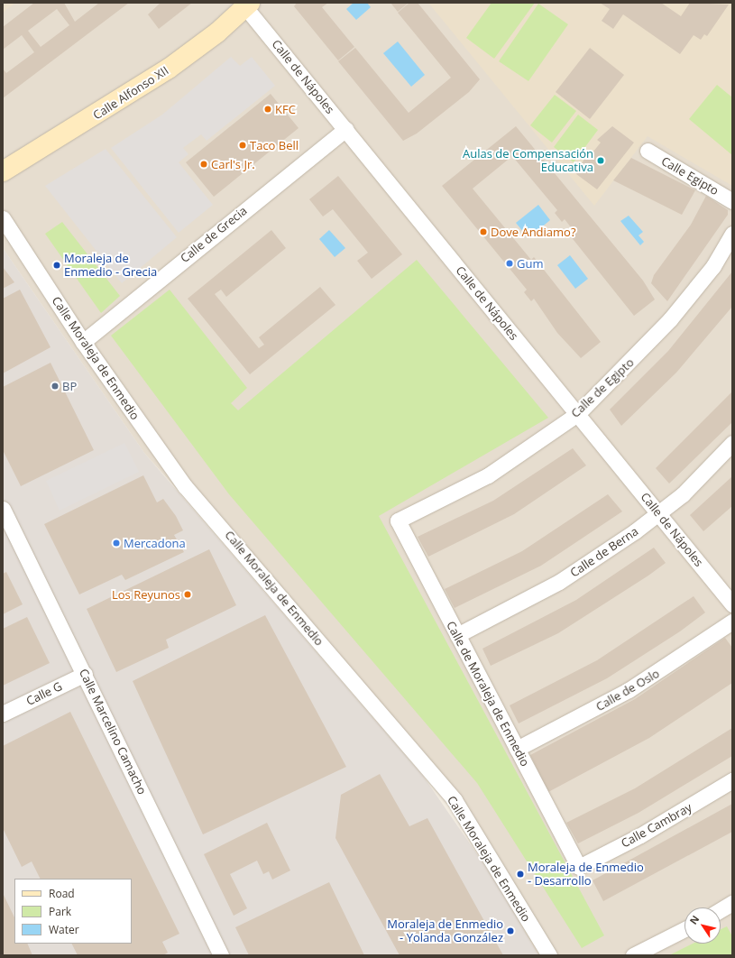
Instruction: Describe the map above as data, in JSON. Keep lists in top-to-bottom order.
{
  "streets": {
    "street": [
      "Calle de Nápoles",
      "Calle Alfonso XII",
      "Calle Egipto",
      "Calle de Grecia",
      "Calle Moraleja de Enmedio",
      "Calle de Egipto",
      "Calle de Berna",
      "Calle de Oslo",
      "Calle G",
      "Calle de Moraleja de Enmedio",
      "Calle Marcelino Camacho",
      "Calle Cambray"
    ]
  },
  "crossings": [
    ["Calle de Nápoles", "Calle Alfonso XII"],
    ["Calle de Nápoles", "Calle de Grecia"],
    ["Calle de Nápoles", "Calle de Egipto"],
    ["Calle de Nápoles", "Calle de Berna"],
    ["Calle de Grecia", "Calle Moraleja de Enmedio"],
    ["Calle de Egipto", "Calle de Moraleja de Enmedio"],
    ["Calle de Berna", "Calle de Moraleja de Enmedio"],
    ["Calle de Oslo", "Calle de Moraleja de Enmedio"],
    ["Calle G", "Calle Marcelino Camacho"],
    ["Calle de Moraleja de Enmedio", "Calle Cambray"]
  ],
  "places": [
    "KFC",
    "Taco Bell",
    "Aulas de Compensación Educativa",
    "Carl's Jr.",
    "Dove Andiamo?",
    "Gum",
    "Moraleja de Enmedio - Grecia",
    "BP",
    "Mercadona",
    "Los Reyunos",
    "Moraleja de Enmedio - Desarrollo",
    "Moraleja de Enmedio - Yolanda González"
  ],
  "legend": ["Road", "Park", "Water"],
  "north": "top left"
}
